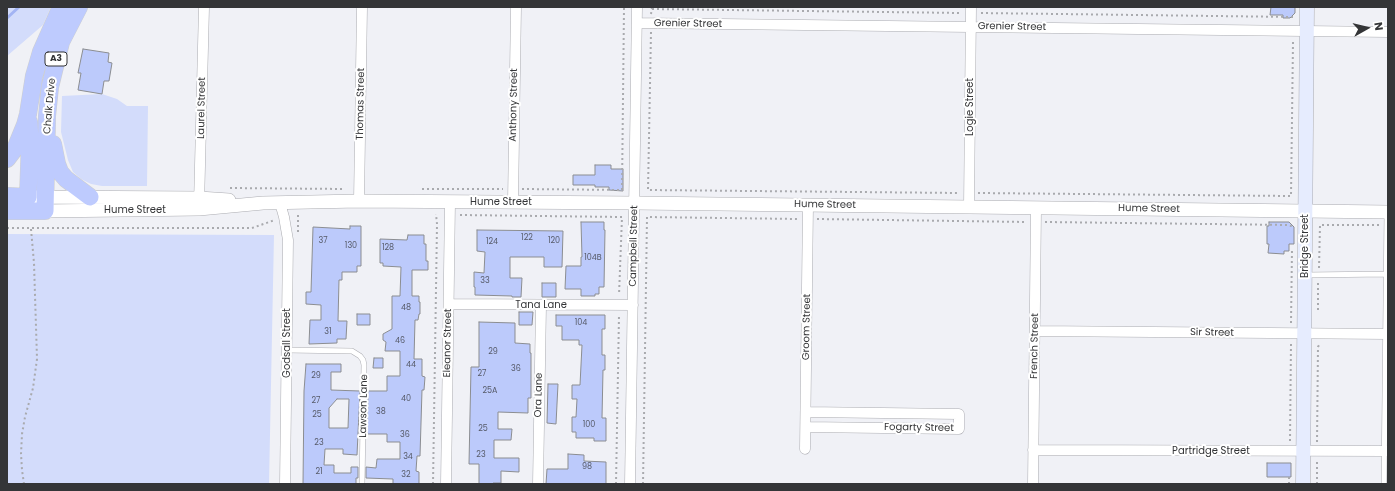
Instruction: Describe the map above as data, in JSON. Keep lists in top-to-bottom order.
{
  "streets": {
    "highway": ["A3", "Chalk Drive", "Hume Street"],
    "main road": ["Bridge Street"],
    "street": [
      "Grenier Street",
      "Thomas Street",
      "Anthony Street",
      "Logie Street",
      "Laurel Street",
      "Campbell Street",
      "Tana Lane",
      "Groom Street",
      "Sir Street",
      "Godsall Street",
      "Eleanor Street",
      "French Street",
      "Ora Lane",
      "Fogarty Street",
      "Partridge Street"
    ],
    "lane": ["Lawson Lane"]
  },
  "crossings": [
    ["Grenier Street", "Logie Street"],
    ["Grenier Street", "Campbell Street"],
    ["Grenier Street", "Bridge Street"],
    ["Thomas Street", "Hume Street"],
    ["Anthony Street", "Hume Street"],
    ["Chalk Drive", "Hume Street"],
    ["Logie Street", "Hume Street"],
    ["Laurel Street", "Hume Street"],
    ["Hume Street", "Campbell Street"],
    ["Hume Street", "Bridge Street"],
    ["Hume Street", "Groom Street"],
    ["Hume Street", "Godsall Street"],
    ["Hume Street", "Eleanor Street"],
    ["Hume Street", "French Street"],
    ["Campbell Street", "Tana Lane"],
    ["Bridge Street", "Sir Street"],
    ["Bridge Street", "Partridge Street"],
    ["Tana Lane", "Eleanor Street"],
    ["Tana Lane", "Ora Lane"],
    ["Groom Street", "Fogarty Street"],
    ["Sir Street", "French Street"],
    ["Godsall Street", "Lawson Lane"],
    ["French Street", "Partridge Street"]
  ],
  "house_numbers": [
    "122",
    "37",
    "120",
    "124",
    "130",
    "128",
    "104B",
    "33",
    "48",
    "104",
    "31",
    "46",
    "29",
    "44",
    "36",
    "27",
    "29",
    "25A",
    "40",
    "27",
    "38",
    "25",
    "100",
    "25",
    "36",
    "23",
    "23",
    "34",
    "98",
    "21",
    "32"
  ],
  "north": "right"
}
